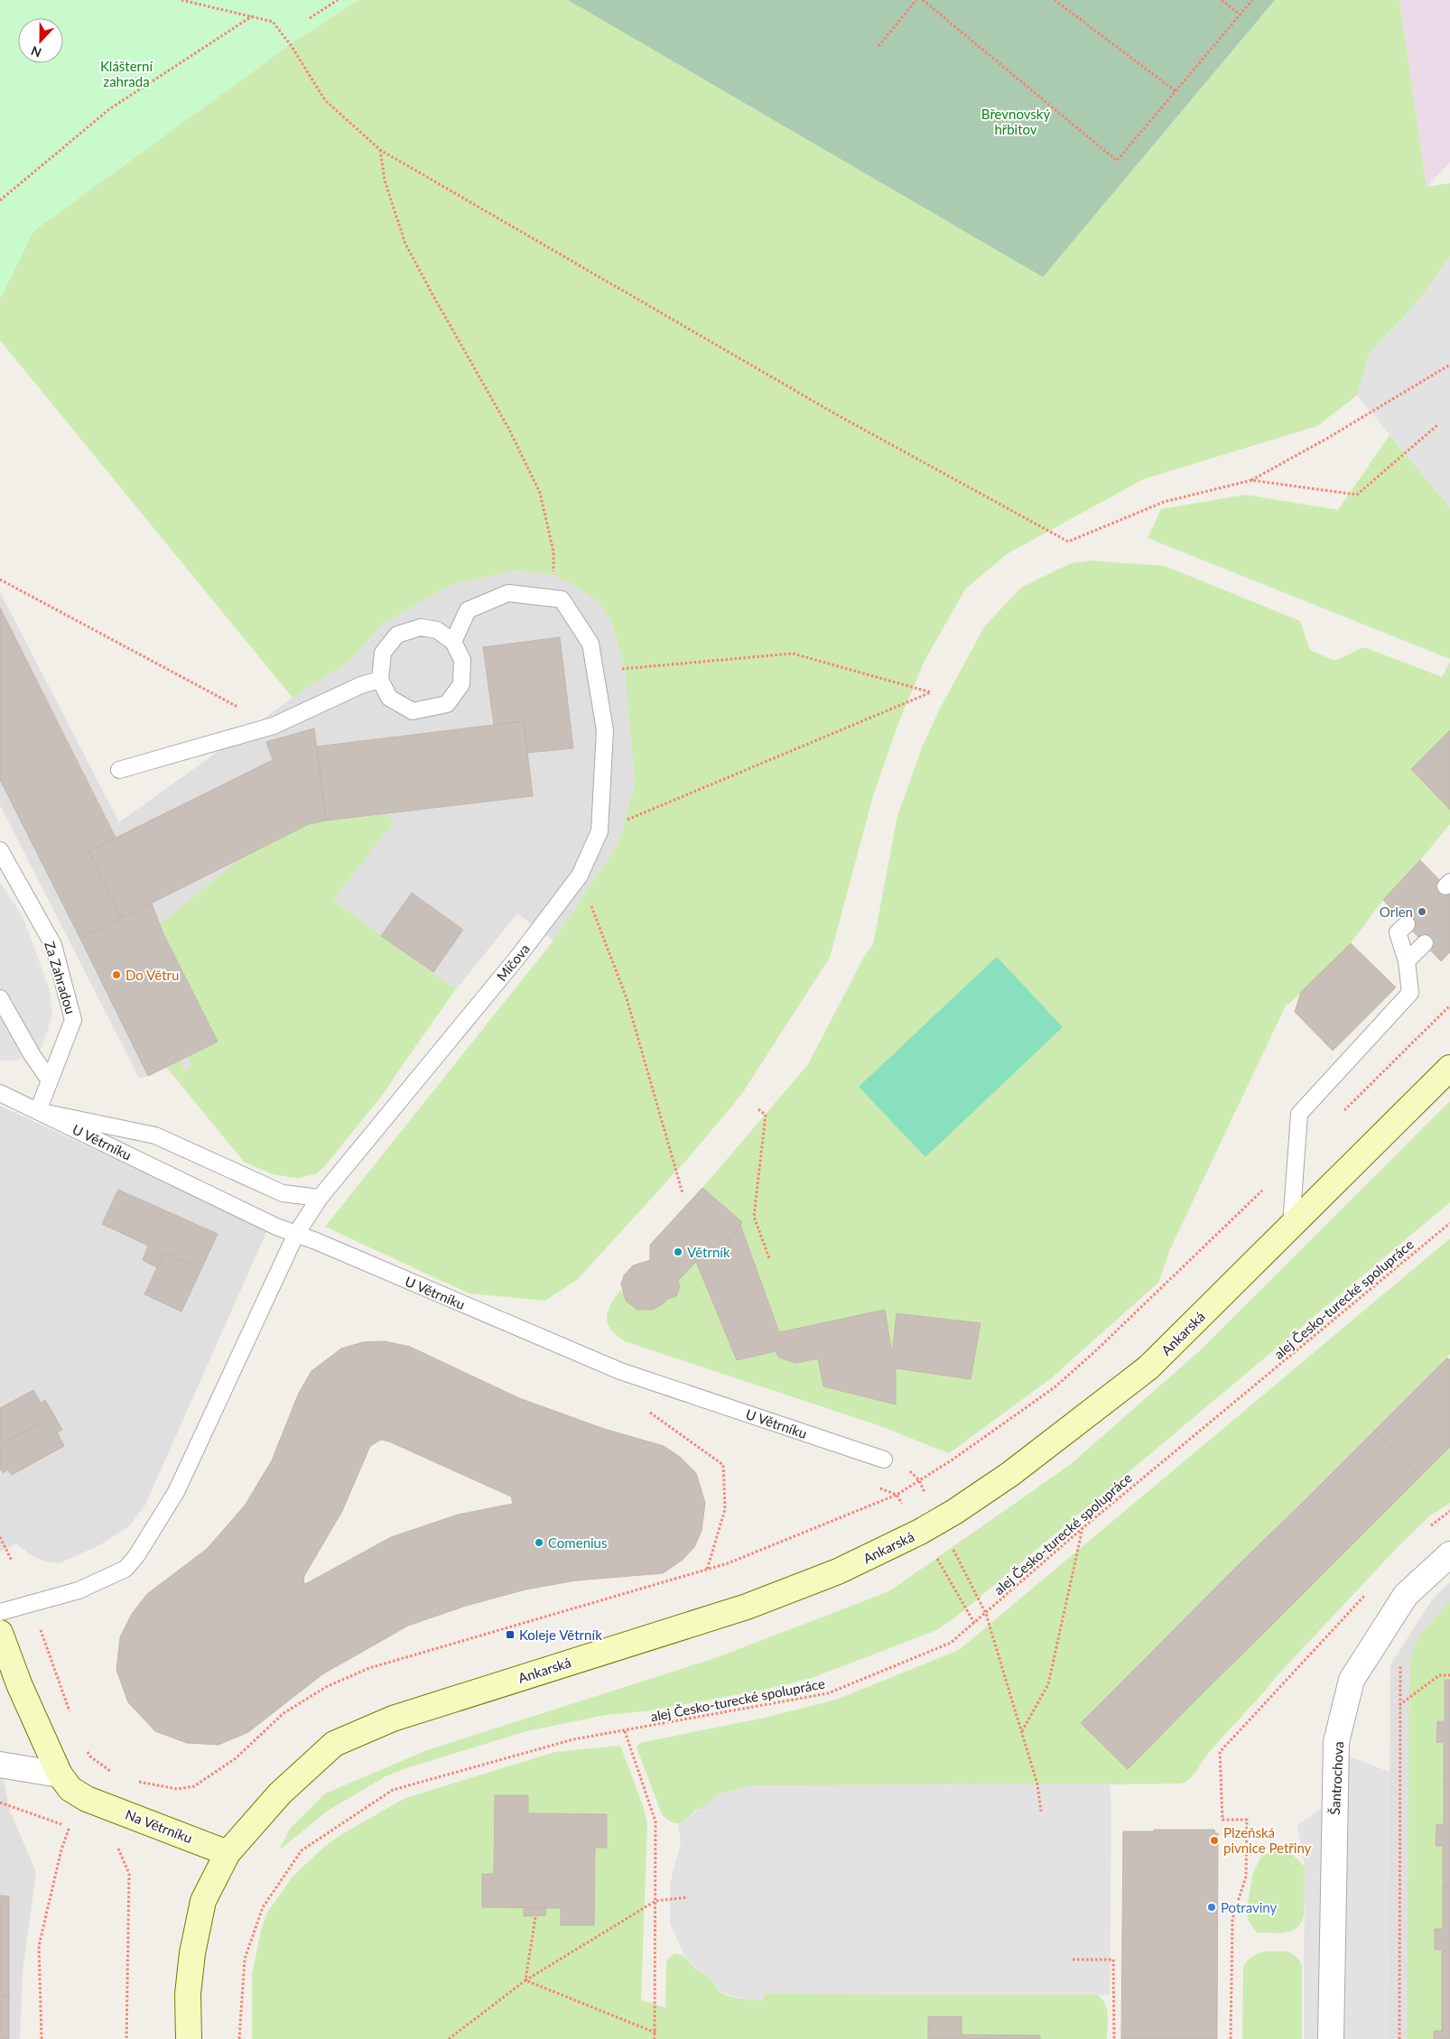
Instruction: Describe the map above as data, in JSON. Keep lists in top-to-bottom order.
{
  "streets": {
    "street": ["Ankarská", "Šantrochova", "Na Větrníku"],
    "lane": ["Míčova", "Za Zahradou", "U Větrníku"],
    "path": ["alej Česko-turecké spolupráce"]
  },
  "crossings": [
    ["Míčova", "U Větrníku"],
    ["Za Zahradou", "U Větrníku"],
    ["Ankarská", "Na Větrníku"]
  ],
  "parks": ["Klášterní zahrada", "Břevnovský hřbitov"],
  "places": {
    "other": [
      "Orlen",
      "Do Větru",
      "Větrník",
      "Comenius",
      "Plzeňská pivnice Petřiny",
      "Potraviny"
    ],
    "transit": ["Koleje Větrník"]
  },
  "north": "bottom"
}
